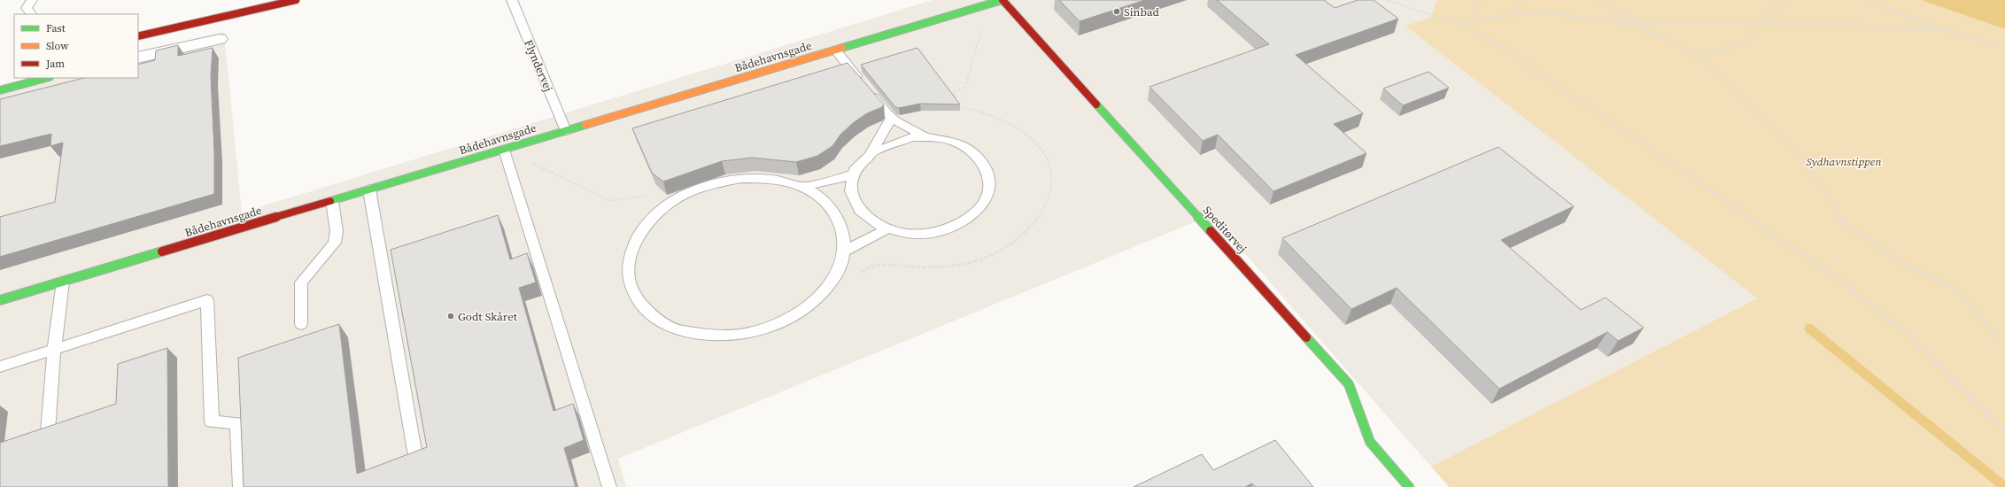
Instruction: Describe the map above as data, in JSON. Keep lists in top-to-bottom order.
{
  "streets": {
    "street": ["Bådehavnsgade", "Speditørvej"],
    "lane": ["Flyndervej"]
  },
  "crossings": [
    ["Bådehavnsgade", "Flyndervej"],
    ["Bådehavnsgade", "Speditørvej"]
  ],
  "parks": ["Sydhavnstippen"],
  "places": ["Sinbad", "Godt Skåret"],
  "legend": ["Fast", "Slow", "Jam"]
}
